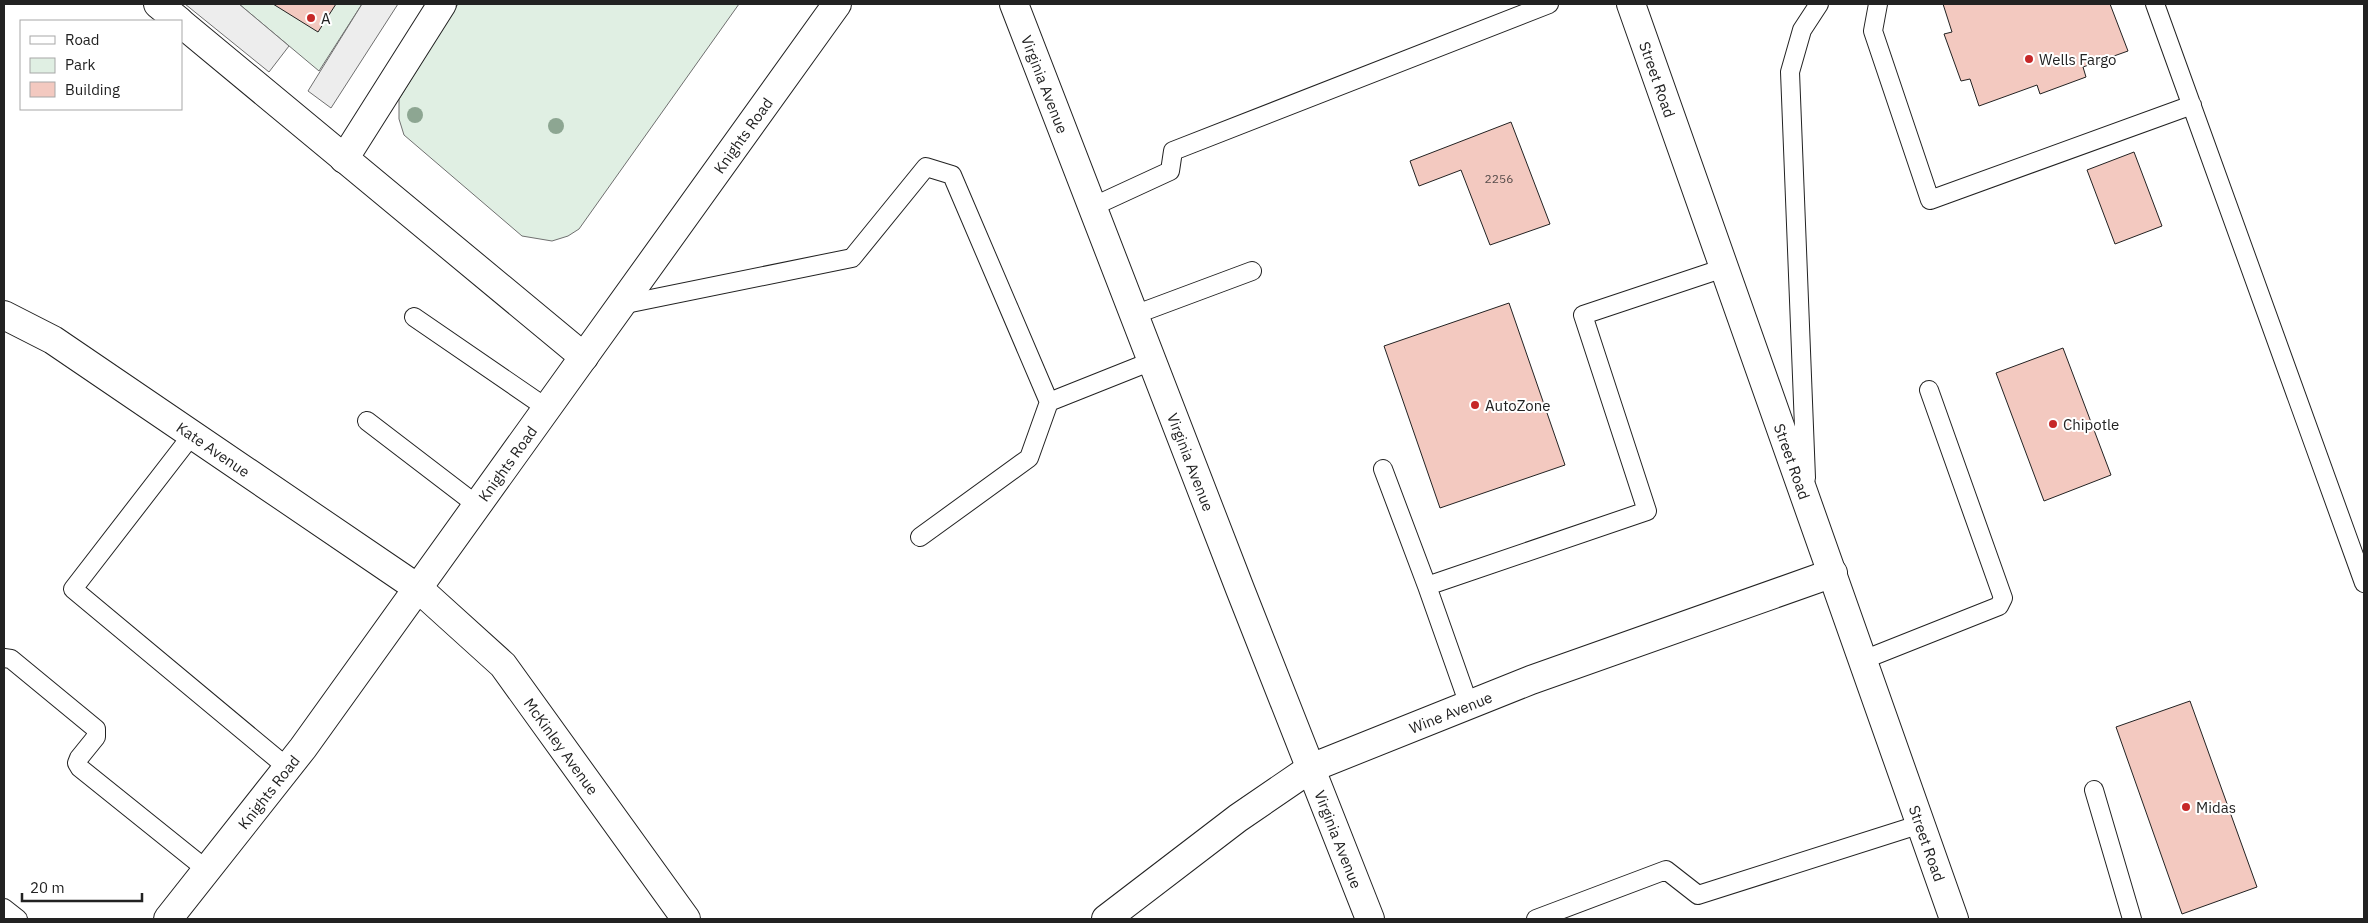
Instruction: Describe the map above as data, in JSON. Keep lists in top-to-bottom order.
{
  "streets": {
    "street": [
      "Street Road",
      "Virginia Avenue",
      "Knights Road",
      "Kate Avenue",
      "Wine Avenue",
      "McKinley Avenue"
    ]
  },
  "crossings": [
    ["Street Road", "Wine Avenue"],
    ["Virginia Avenue", "Wine Avenue"],
    ["Knights Road", "Kate Avenue"],
    ["Knights Road", "McKinley Avenue"],
    ["Kate Avenue", "McKinley Avenue"]
  ],
  "places": [
    "A",
    "Wells Fargo",
    "AutoZone",
    "Chipotle",
    "Midas"
  ],
  "house_numbers": ["2256"],
  "legend": ["Road", "Park", "Building"],
  "scale_bar": "20 m"
}
